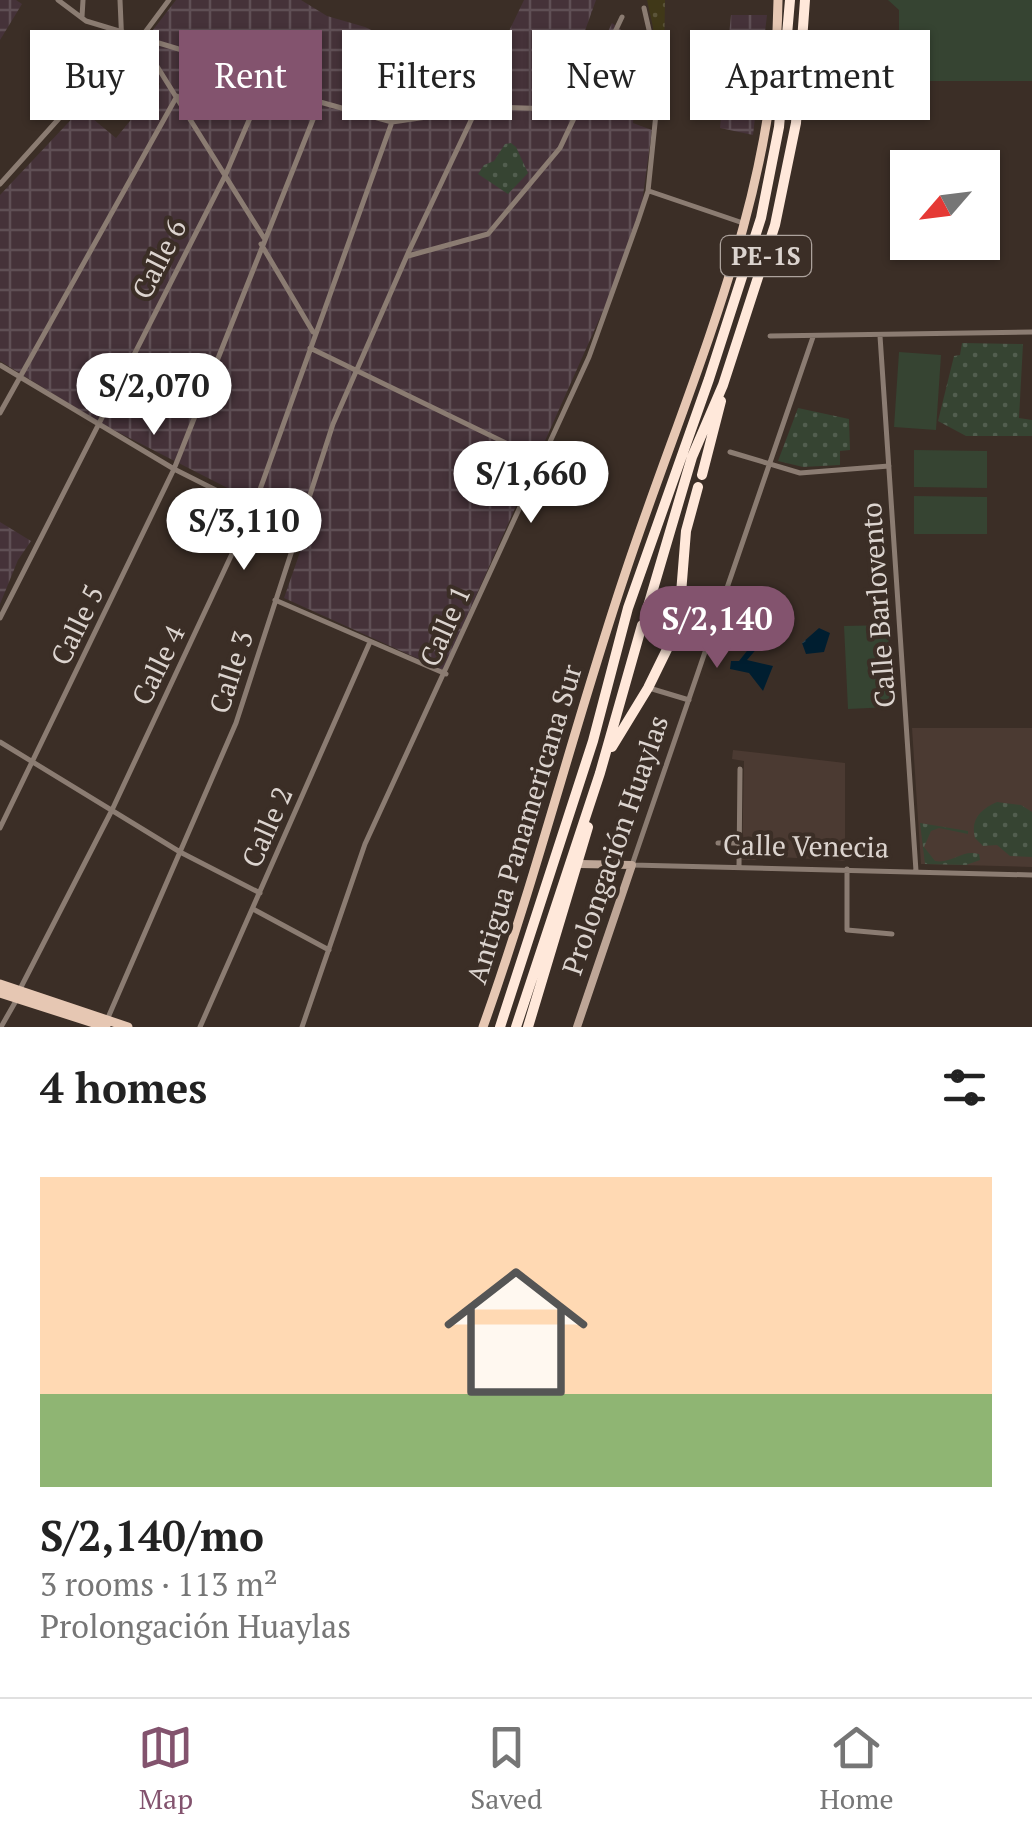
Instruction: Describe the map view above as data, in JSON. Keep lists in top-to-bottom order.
{
  "streets": {
    "highway": ["PE-1S"],
    "main road": ["Antigua Panamericana Sur"],
    "street": [
      "Calle 6",
      "Calle Barlovento",
      "Calle 5",
      "Calle 1",
      "Calle 4",
      "Calle 3",
      "Calle 2",
      "Prolongación Huaylas",
      "Calle Venecia"
    ]
  },
  "crossings": [
    ["Calle Barlovento", "Calle Venecia"],
    ["Prolongación Huaylas", "Calle Venecia"]
  ],
  "north": "bottom left",
  "page": {
    "chip": [
      "Buy",
      "Rent",
      "Filters",
      "New",
      "Apartment"
    ],
    "price": [
      "S/2,070",
      "S/1,660",
      "S/3,110",
      "S/2,140"
    ],
    "heading": "4 homes",
    "list": [
      {
        "name": "S/2,140/mo",
        "note": "3 rooms · 113 m² · Prolongación Huaylas"
      }
    ],
    "tabs": ["Map", "Saved", "Home"]
  }
}
